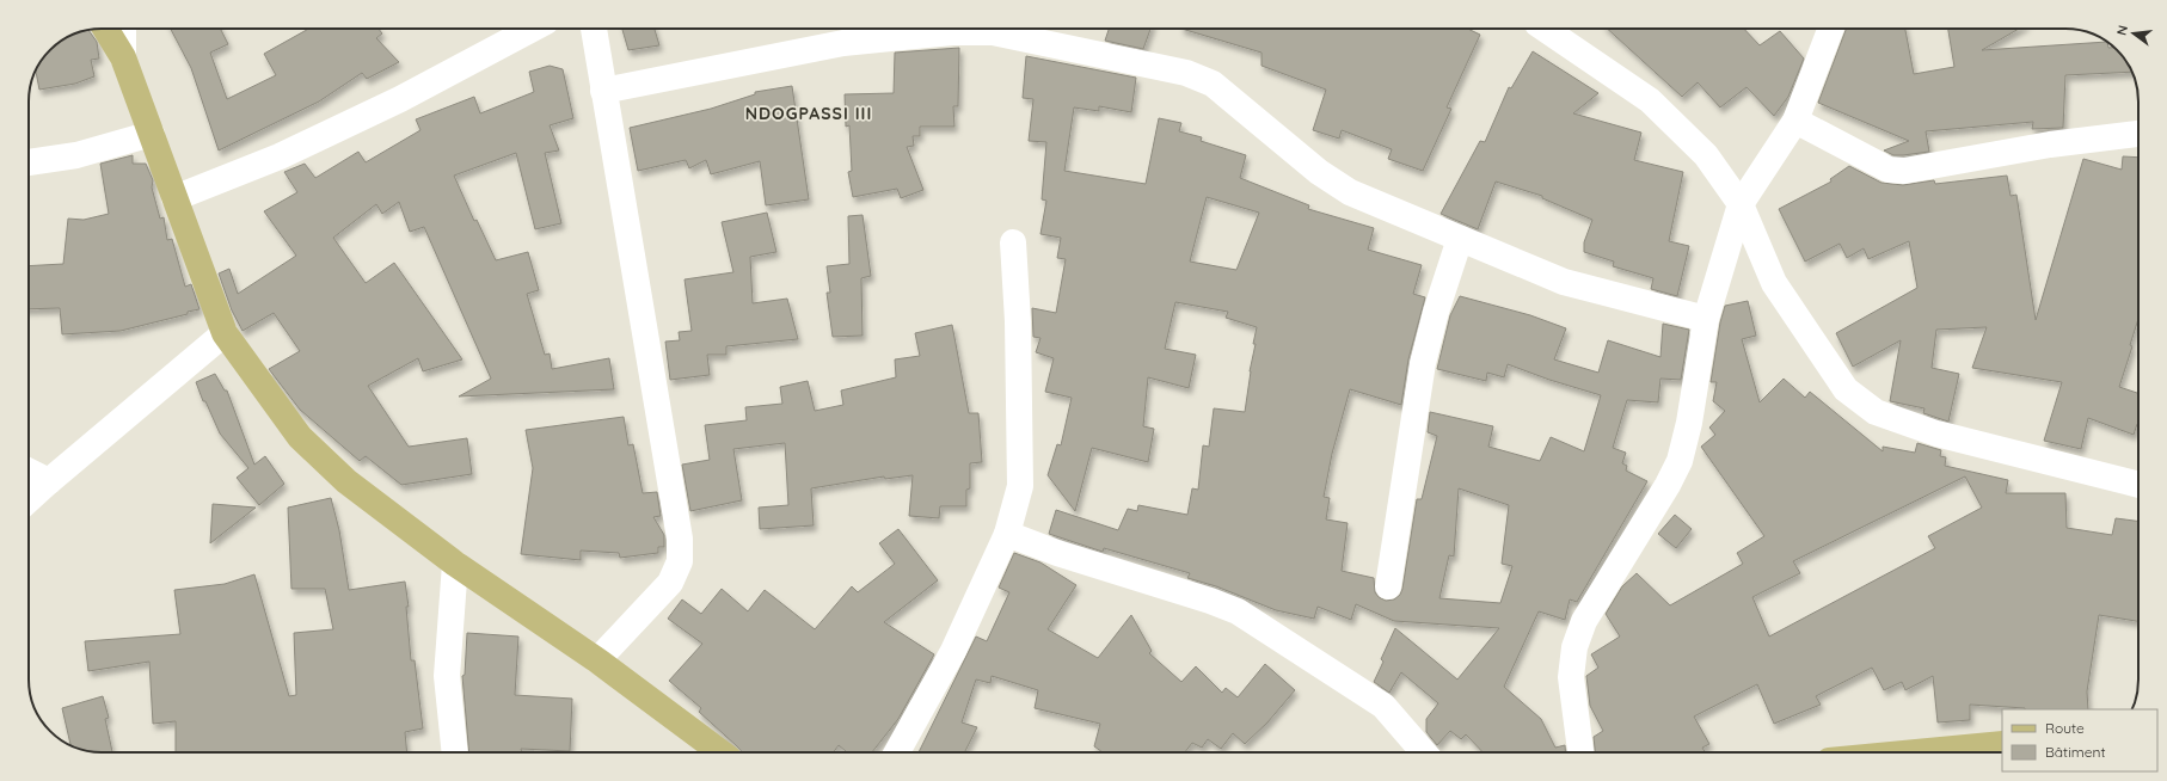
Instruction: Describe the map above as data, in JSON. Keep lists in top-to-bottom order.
{
  "districts": ["NDOGPASSI III"],
  "legend": ["Route", "Bâtiment"],
  "north": "left"
}
